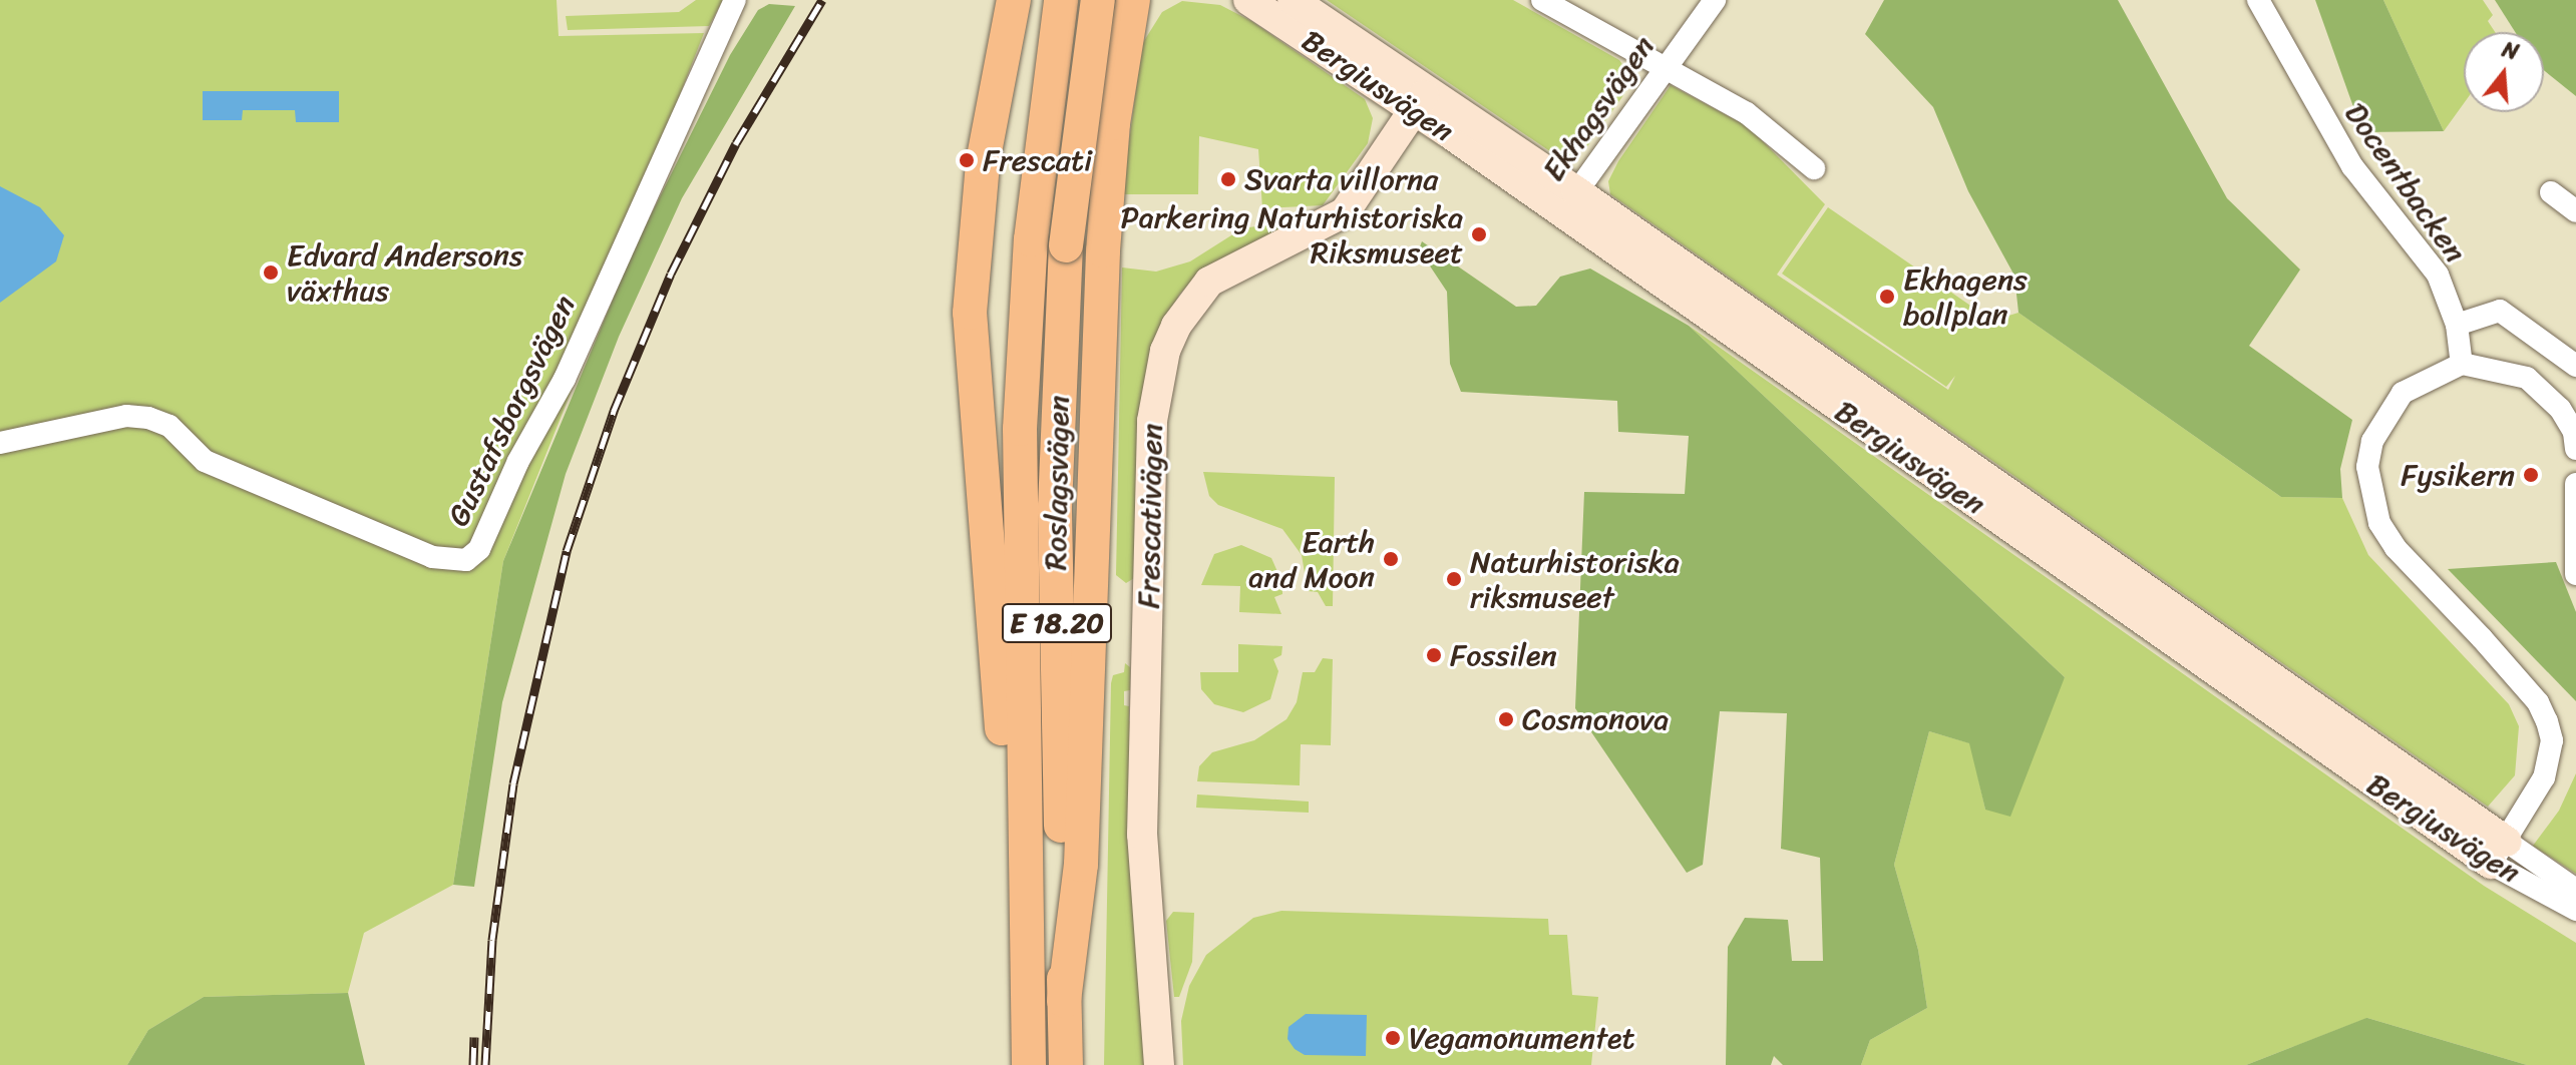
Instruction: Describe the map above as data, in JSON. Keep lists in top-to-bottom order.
{
  "streets": {
    "main road": ["Roslagsvägen", "E 18.20"],
    "street": [
      "Bergiusvägen",
      "Ekhagsvägen",
      "Docentbacken",
      "Gustafsborgsvägen",
      "Frescativägen"
    ]
  },
  "crossings": [
    ["Bergiusvägen", "Ekhagsvägen"],
    ["Bergiusvägen", "Frescativägen"]
  ],
  "places": [
    "Frescati",
    "Svarta villorna",
    "Parkering Naturhistoriska Riksmuseet",
    "Edvard Andersons växthus",
    "Ekhagens bollplan",
    "Fysikern",
    "Earth and Moon",
    "Naturhistoriska riksmuseet",
    "Fossilen",
    "Cosmonova",
    "Vegamonumentet"
  ],
  "north": "top"
}
